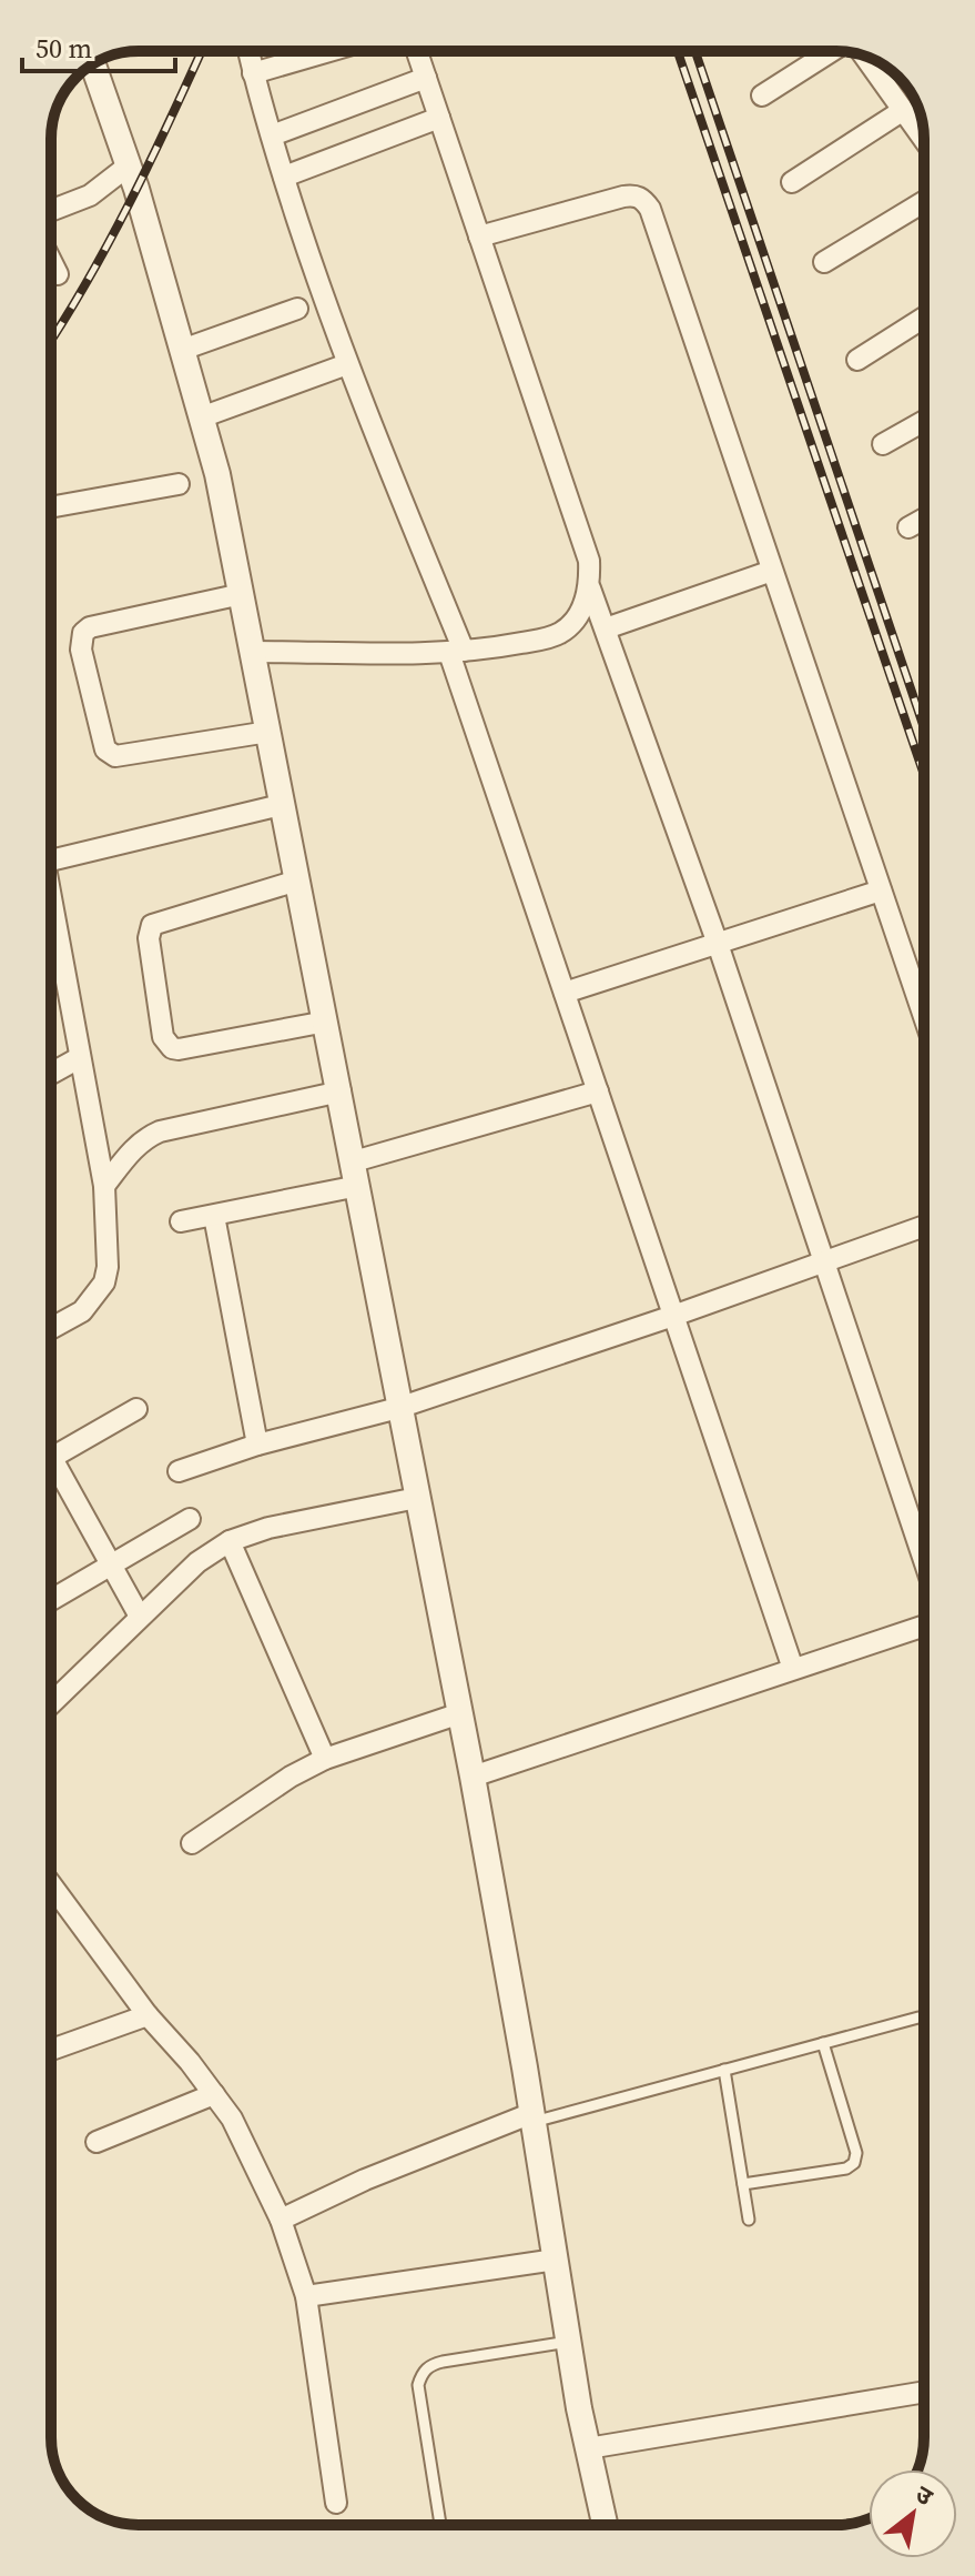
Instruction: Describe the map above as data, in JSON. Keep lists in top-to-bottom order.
{
  "scale_bar": "50 m",
  "north": "top right"
}
